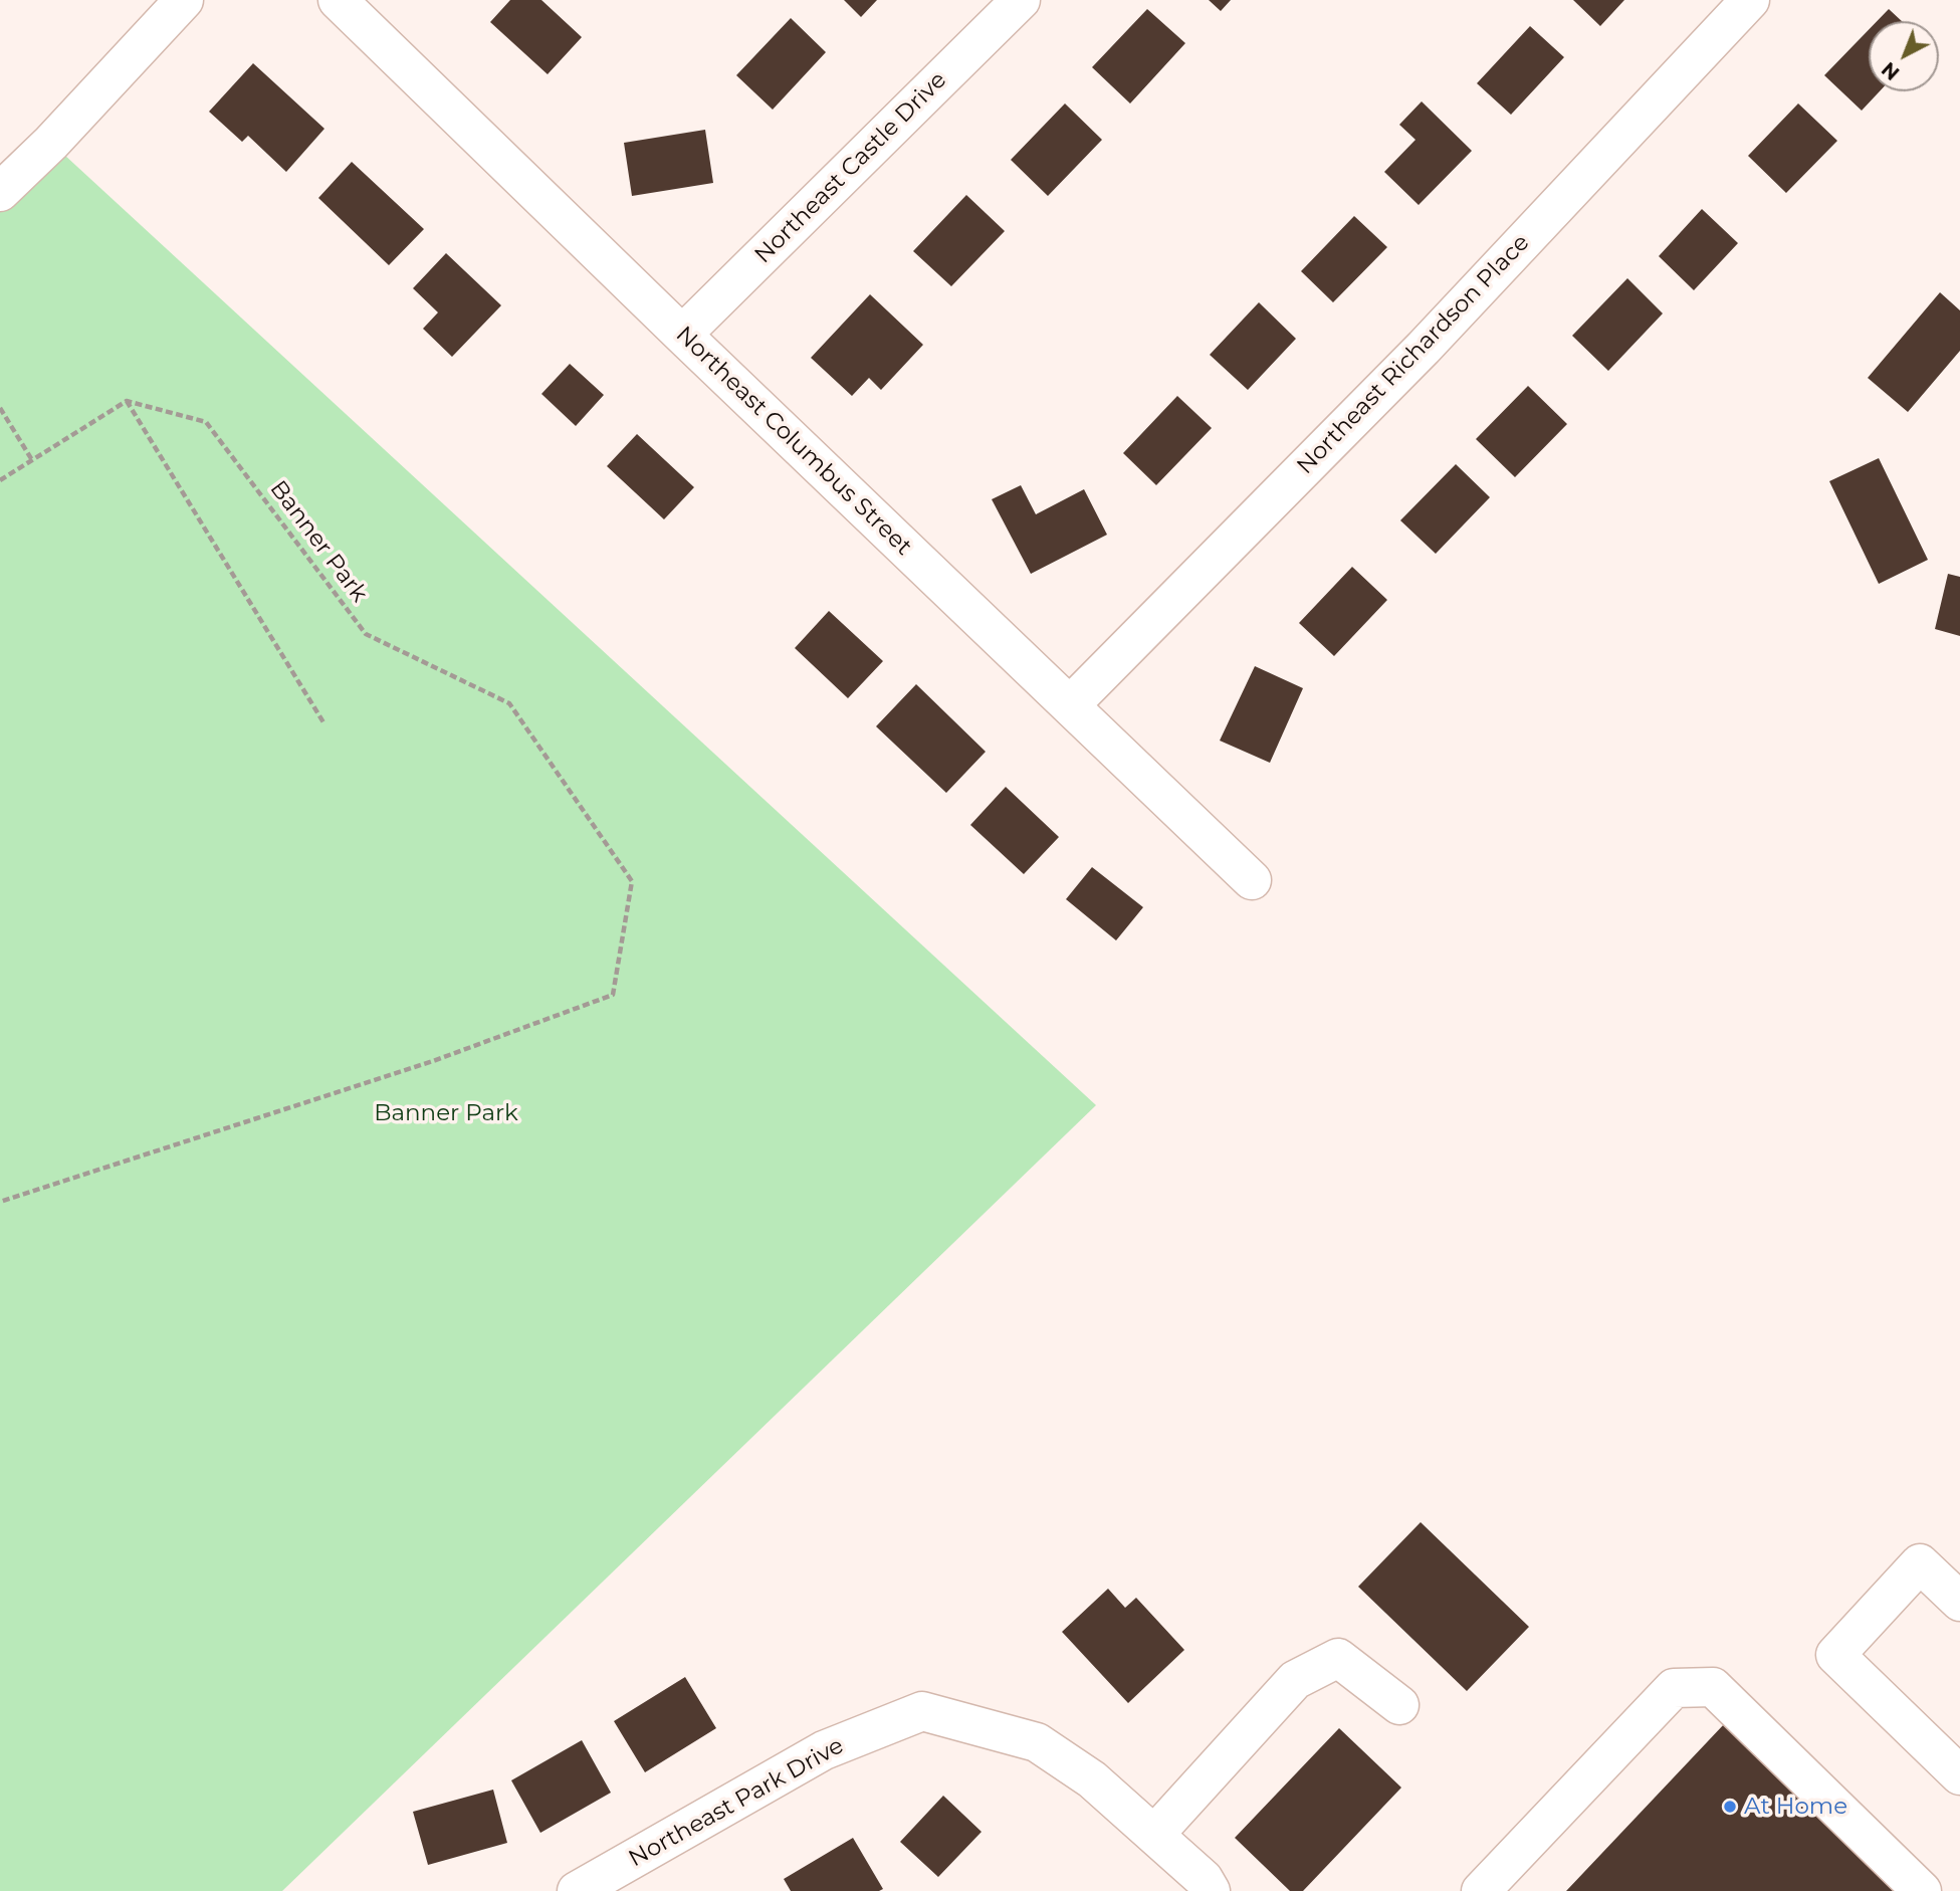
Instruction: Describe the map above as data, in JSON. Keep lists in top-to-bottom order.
{
  "streets": {
    "street": [
      "Northeast Castle Drive",
      "Northeast Richardson Place",
      "Northeast Columbus Street",
      "Northeast Park Drive"
    ],
    "path": ["Banner Park"]
  },
  "crossings": [
    ["Northeast Castle Drive", "Northeast Columbus Street"],
    ["Northeast Richardson Place", "Northeast Columbus Street"]
  ],
  "parks": ["Banner Park"],
  "places": ["At Home"],
  "north": "bottom left"
}
